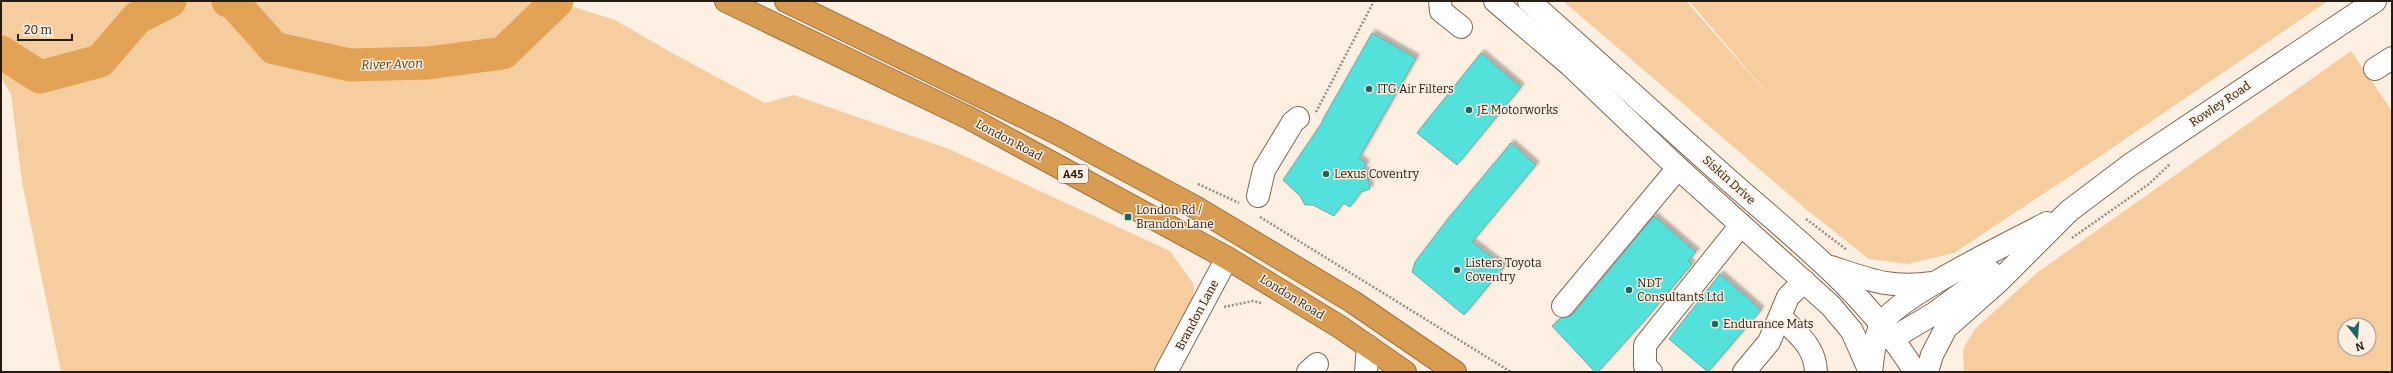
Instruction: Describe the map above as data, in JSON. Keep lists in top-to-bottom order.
{
  "streets": {
    "highway": ["London Road", "A45"],
    "street": ["Rowley Road", "Siskin Drive", "Brandon Lane"]
  },
  "crossings": [
    ["London Road", "Brandon Lane"]
  ],
  "water": ["River Avon"],
  "places": {
    "other": [
      "ITG Air Filters",
      "JE Motorworks",
      "Lexus Coventry",
      "Listers Toyota Coventry",
      "NDT Consultants Ltd",
      "Endurance Mats"
    ],
    "transit": ["London Rd / Brandon Lane"]
  },
  "scale_bar": "20 m",
  "north": "bottom"
}
